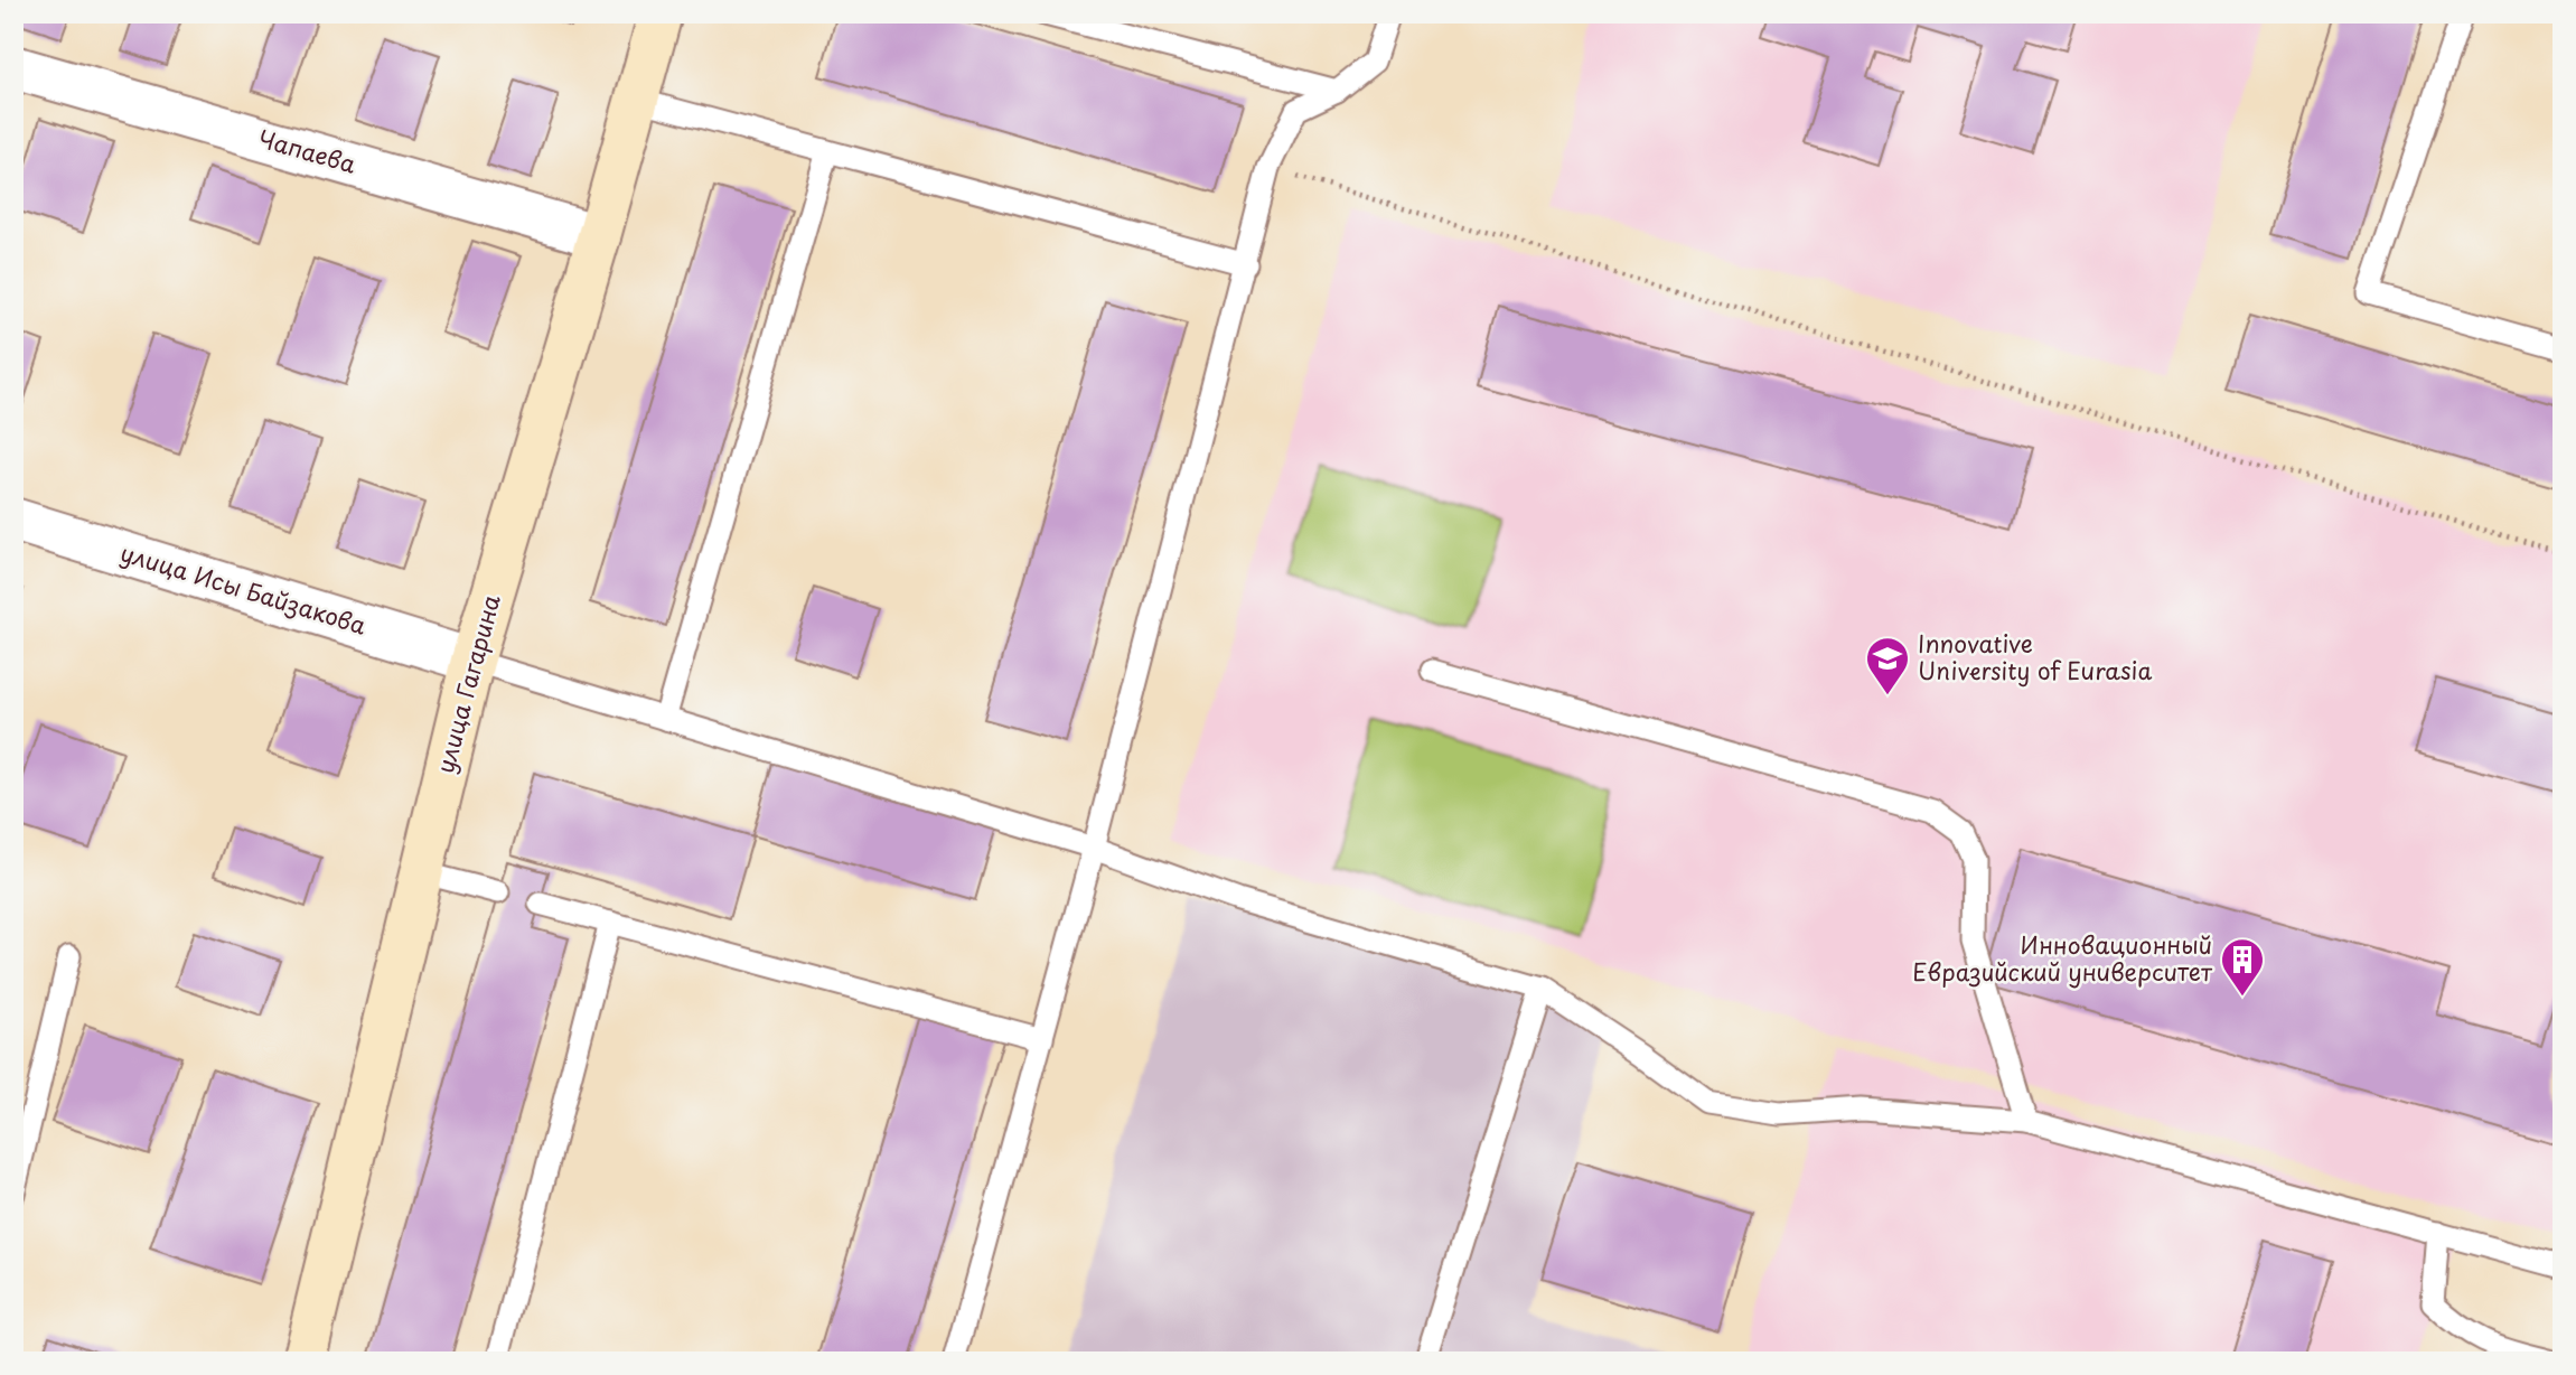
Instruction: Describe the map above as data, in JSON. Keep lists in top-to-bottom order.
{
  "streets": {
    "street": ["Чапаева", "улица Исы Байзакова", "улица Гагарина"]
  },
  "crossings": [
    ["Чапаева", "улица Гагарина"],
    ["улица Исы Байзакова", "улица Гагарина"]
  ],
  "places": {
    "school or university": ["Innovative University of Eurasia"],
    "building": ["Инновационный Евразийский университет"]
  }
}
